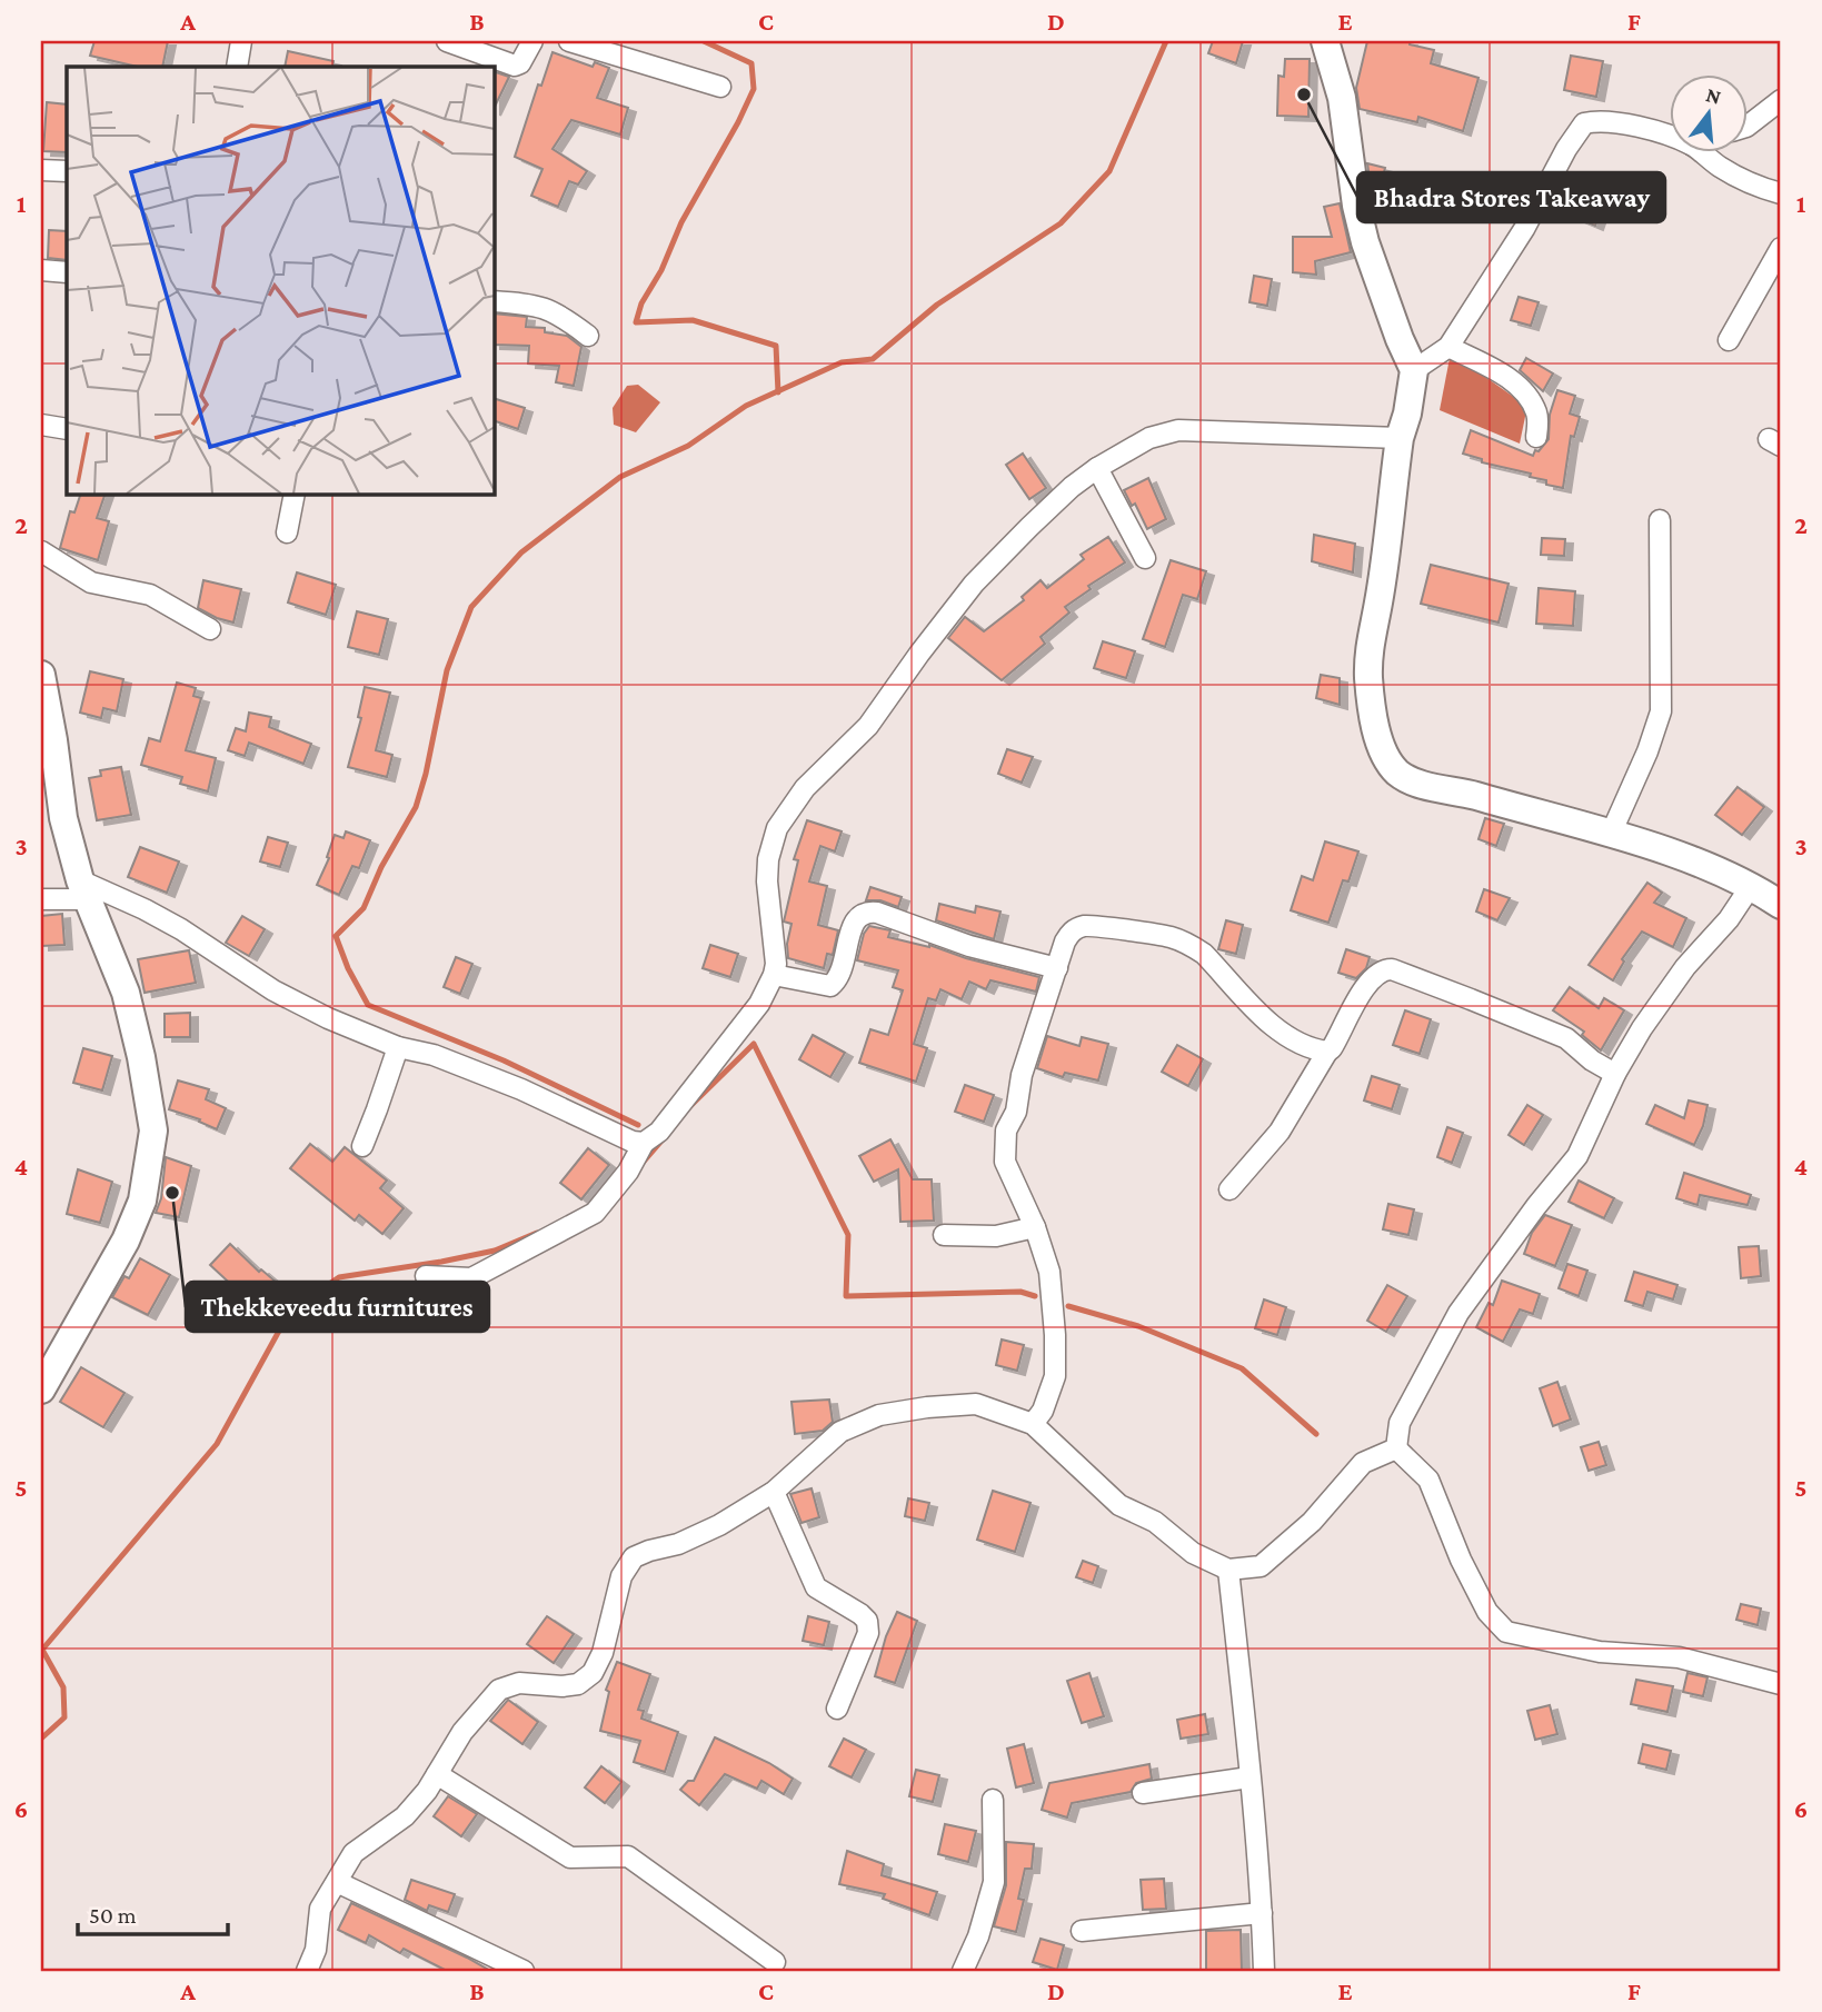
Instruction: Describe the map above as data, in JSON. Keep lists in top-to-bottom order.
{
  "places": ["Bhadra Stores Takeaway", "Thekkeveedu furnitures"],
  "scale_bar": "50 m",
  "north": "top",
  "grid": {
    "columns": [
      "A",
      "B",
      "C",
      "D",
      "E",
      "F"
    ],
    "rows": [
      "1",
      "2",
      "3",
      "4",
      "5",
      "6"
    ]
  }
}
